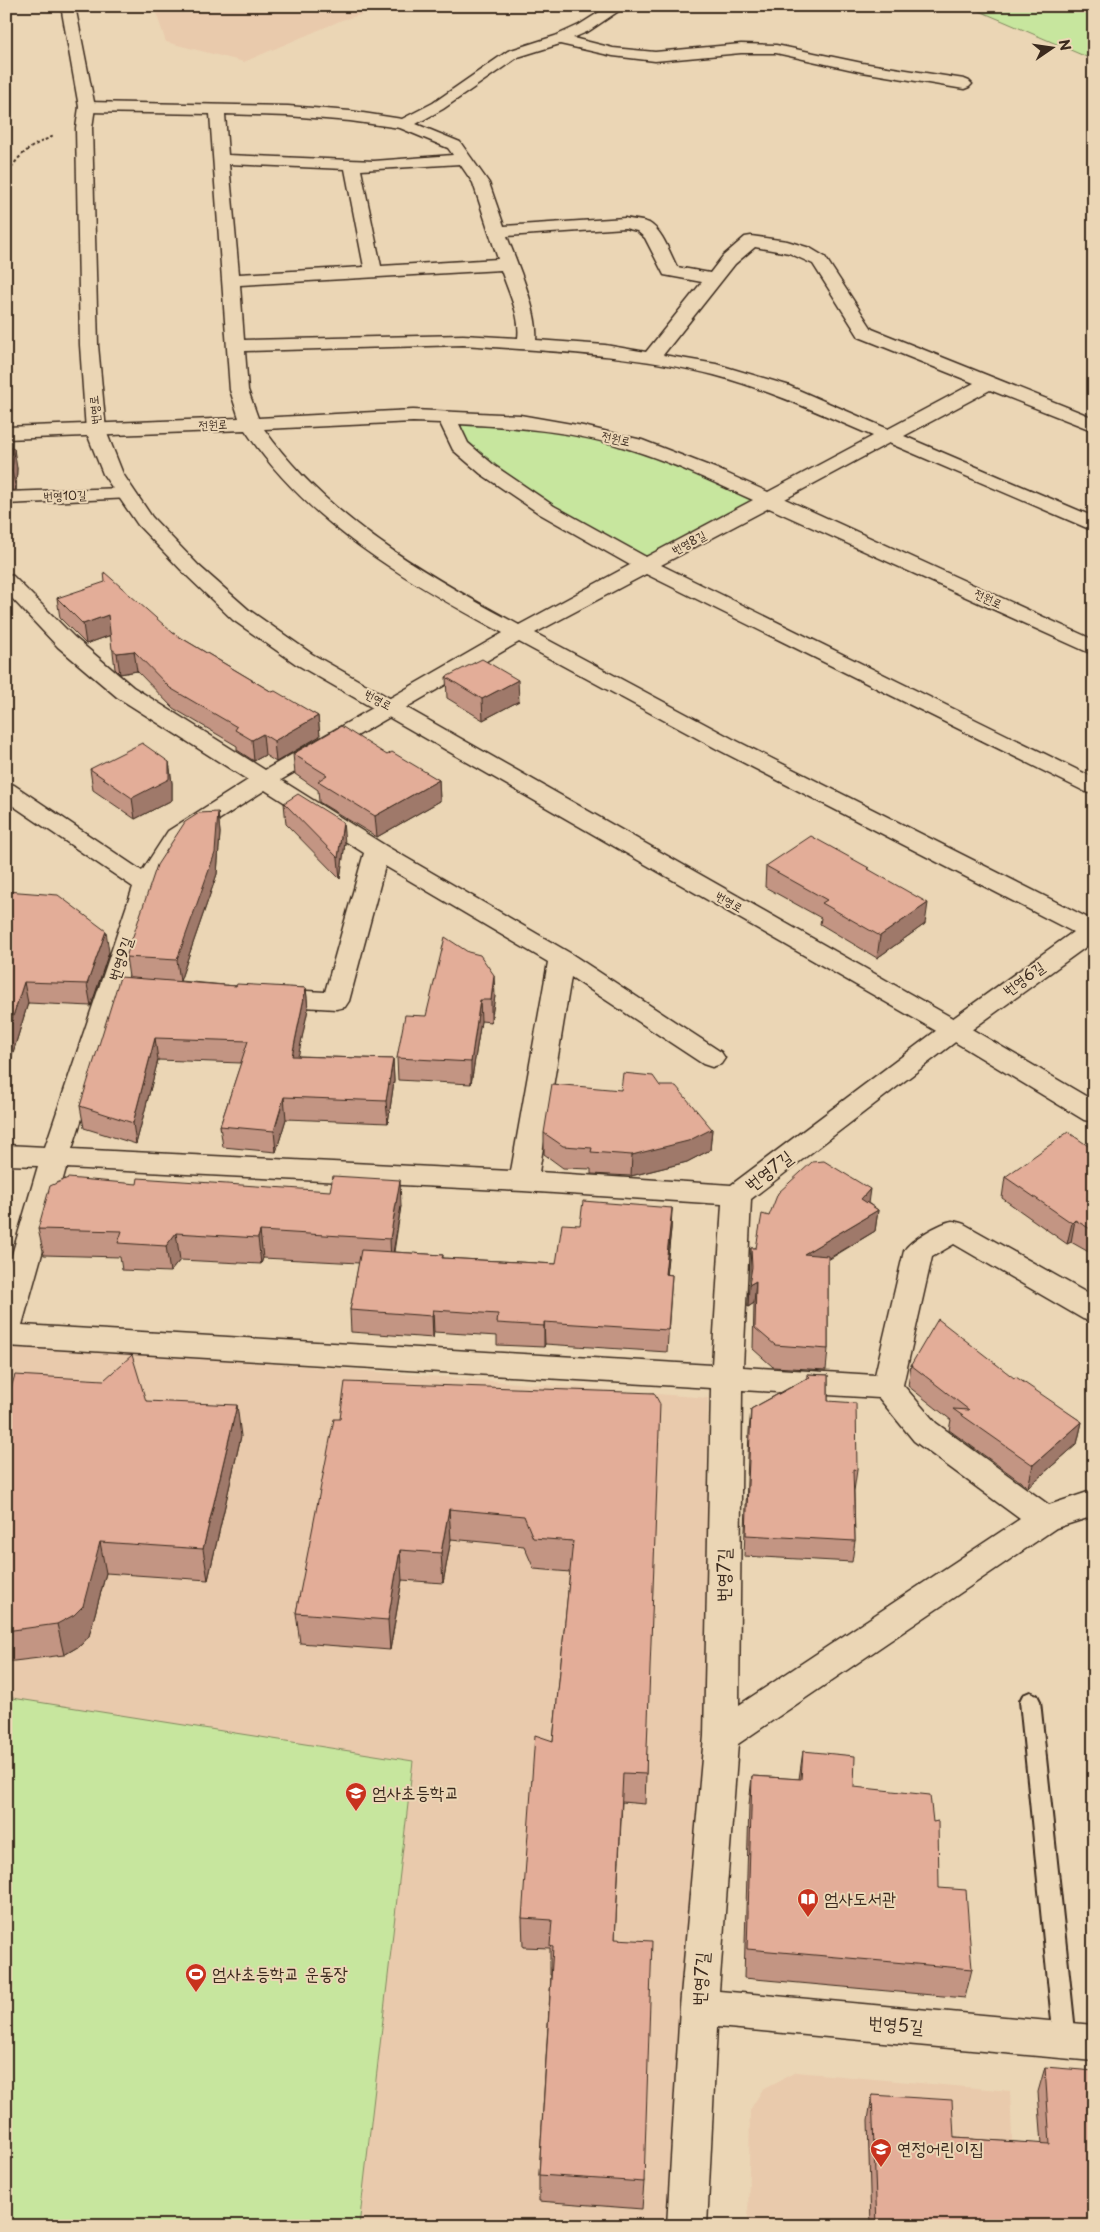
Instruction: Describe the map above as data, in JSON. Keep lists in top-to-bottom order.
{
  "streets": {
    "street": [
      "번영로",
      "전원로",
      "번영10길",
      "번영8길",
      "번영9길",
      "번영6길",
      "번영7길",
      "번영5길"
    ]
  },
  "crossings": [
    ["번영로", "전원로"],
    ["번영로", "번영10길"],
    ["번영로", "번영8길"],
    ["번영로", "번영9길"],
    ["번영로", "번영6길"],
    ["번영로", "번영7길"],
    ["전원로", "번영8길"],
    ["번영8길", "번영9길"],
    ["번영6길", "번영7길"],
    ["번영7길", "번영5길"]
  ],
  "places": {
    "school or university": ["엄사초등학교", "연정어린이집"],
    "library": ["엄사도서관"],
    "sports": ["엄사초등학교 운동장"]
  },
  "north": "right"
}
